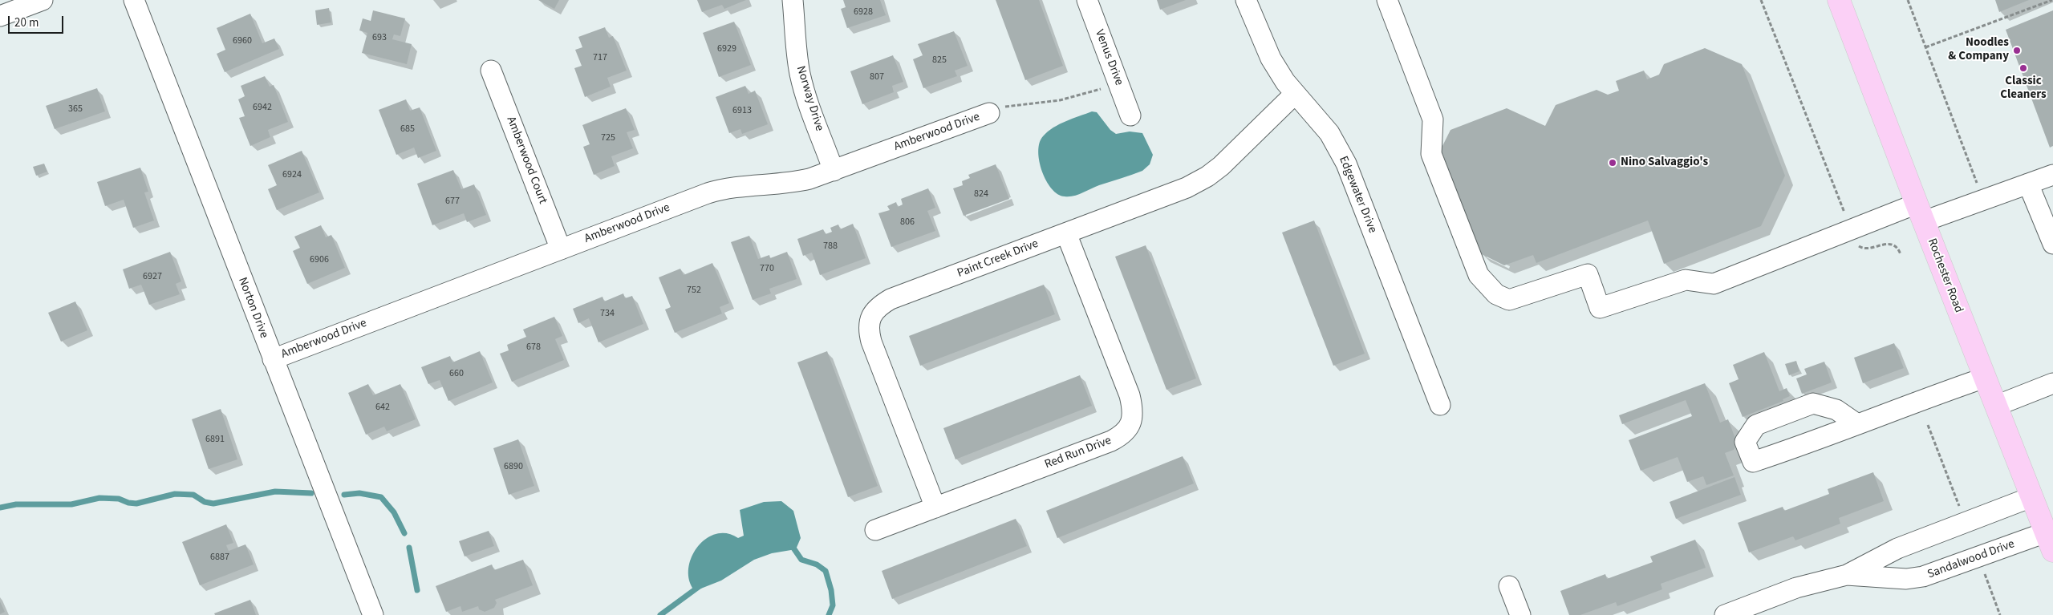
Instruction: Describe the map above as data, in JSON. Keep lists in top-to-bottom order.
{
  "streets": {
    "main road": ["Rochester Road"],
    "street": [
      "Venus Drive",
      "Norway Drive",
      "Amberwood Drive",
      "Amberwood Court",
      "Edgewater Drive",
      "Paint Creek Drive",
      "Norton Drive",
      "Red Run Drive",
      "Sandalwood Drive"
    ]
  },
  "crossings": [
    ["Norway Drive", "Amberwood Drive"],
    ["Amberwood Drive", "Amberwood Court"],
    ["Amberwood Drive", "Norton Drive"],
    ["Edgewater Drive", "Paint Creek Drive"],
    ["Paint Creek Drive", "Red Run Drive"],
    ["Rochester Road", "Sandalwood Drive"]
  ],
  "places": ["Noodles & Company", "Classic Cleaners", "Nino Salvaggio's"],
  "house_numbers": [
    "6928",
    "693",
    "6960",
    "6929",
    "717",
    "825",
    "807",
    "6942",
    "365",
    "6913",
    "685",
    "725",
    "6924",
    "824",
    "677",
    "806",
    "788",
    "6906",
    "770",
    "6927",
    "752",
    "734",
    "678",
    "660",
    "642",
    "6891",
    "6890",
    "6887"
  ],
  "scale_bar": "20 m"
}
